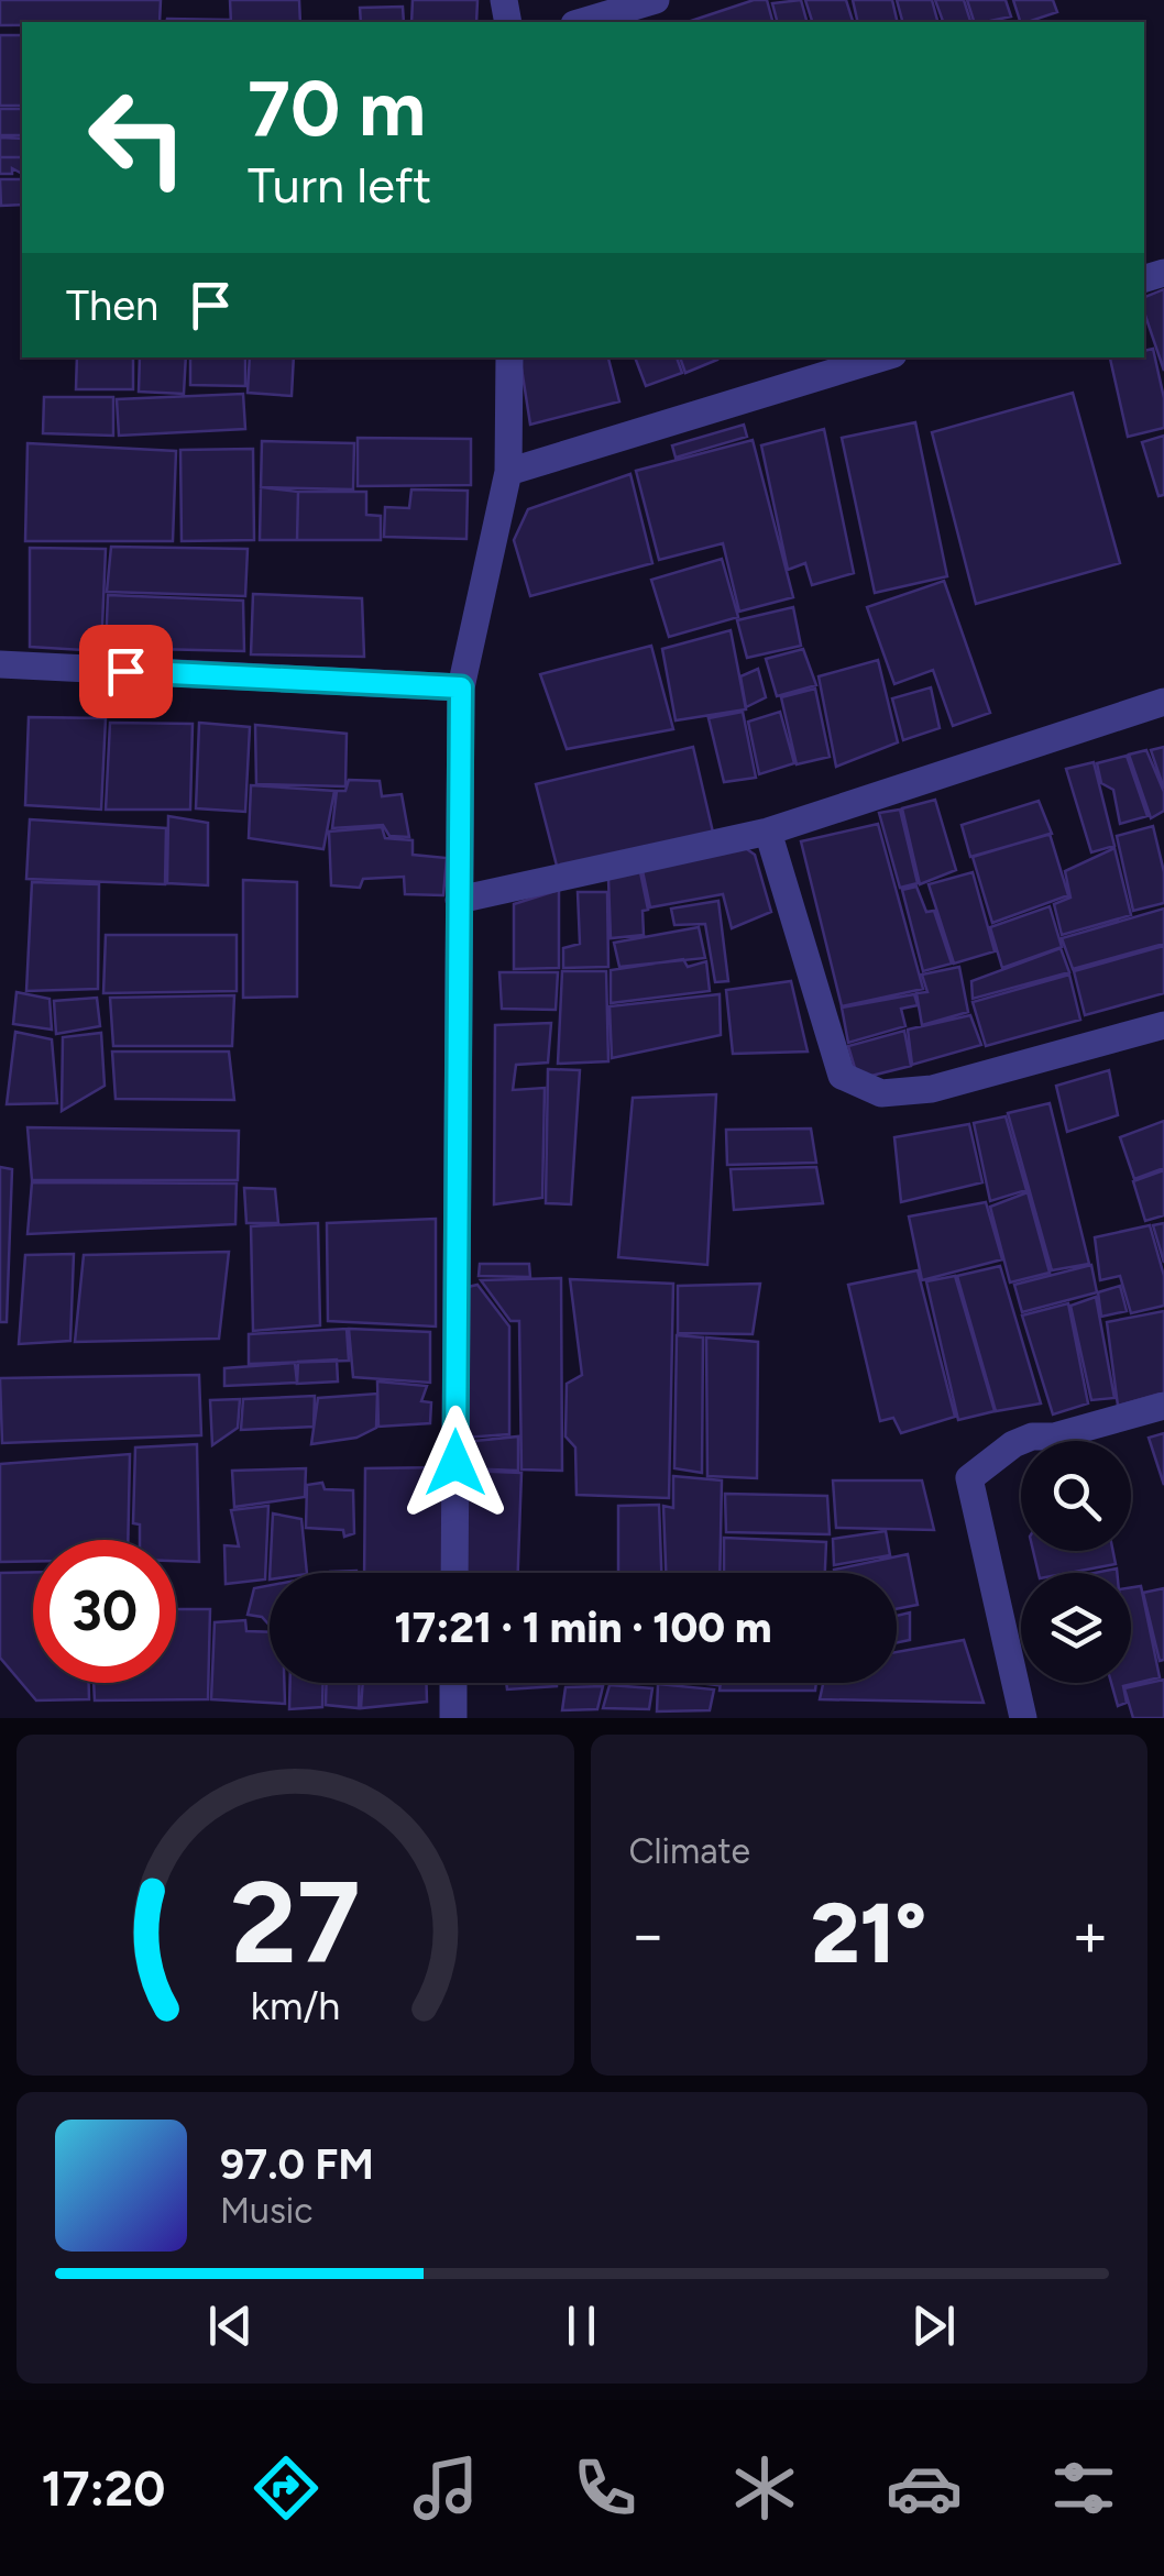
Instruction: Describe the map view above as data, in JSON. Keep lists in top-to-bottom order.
{
  "page": {
    "turn": ["70 m", "Turn left"],
    "then": "Then",
    "limit": "30",
    "trip": "17:21 · 1 min · 100 m",
    "tile": "Climate",
    "heat": ["−", "21°", "+"],
    "song": ["97.0 FM", "Music"],
    "tabs": "17:20",
    "gauge": ["27", "km/h"]
  }
}
